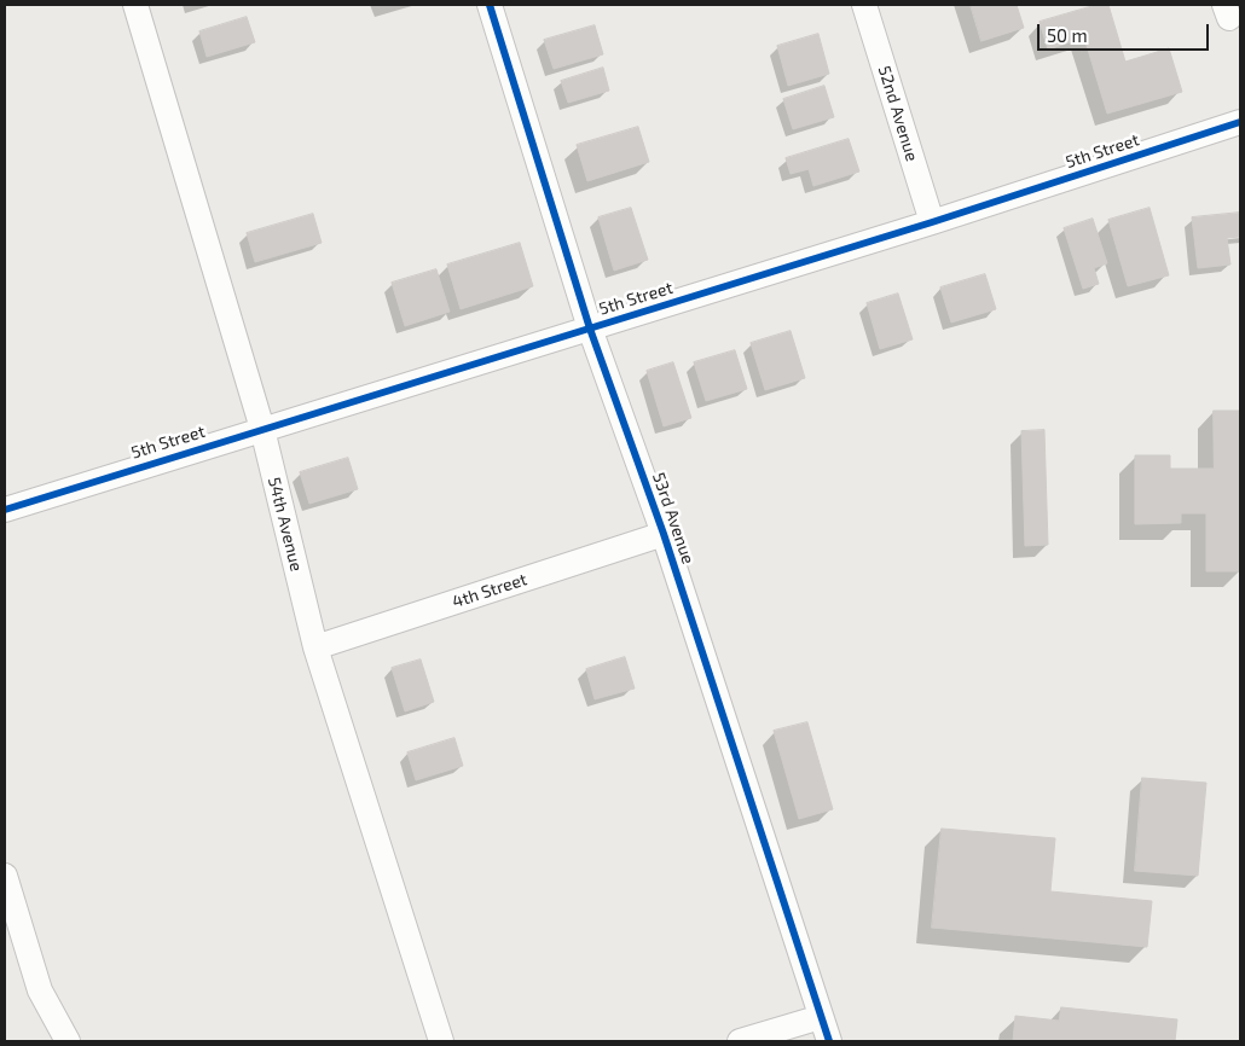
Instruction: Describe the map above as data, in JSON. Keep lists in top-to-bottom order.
{
  "streets": {
    "street": [
      "52nd Avenue",
      "5th Street",
      "53rd Avenue",
      "54th Avenue",
      "4th Street"
    ]
  },
  "crossings": [
    ["52nd Avenue", "5th Street"],
    ["5th Street", "53rd Avenue"],
    ["5th Street", "54th Avenue"],
    ["53rd Avenue", "4th Street"],
    ["54th Avenue", "4th Street"]
  ],
  "scale_bar": "50 m"
}
